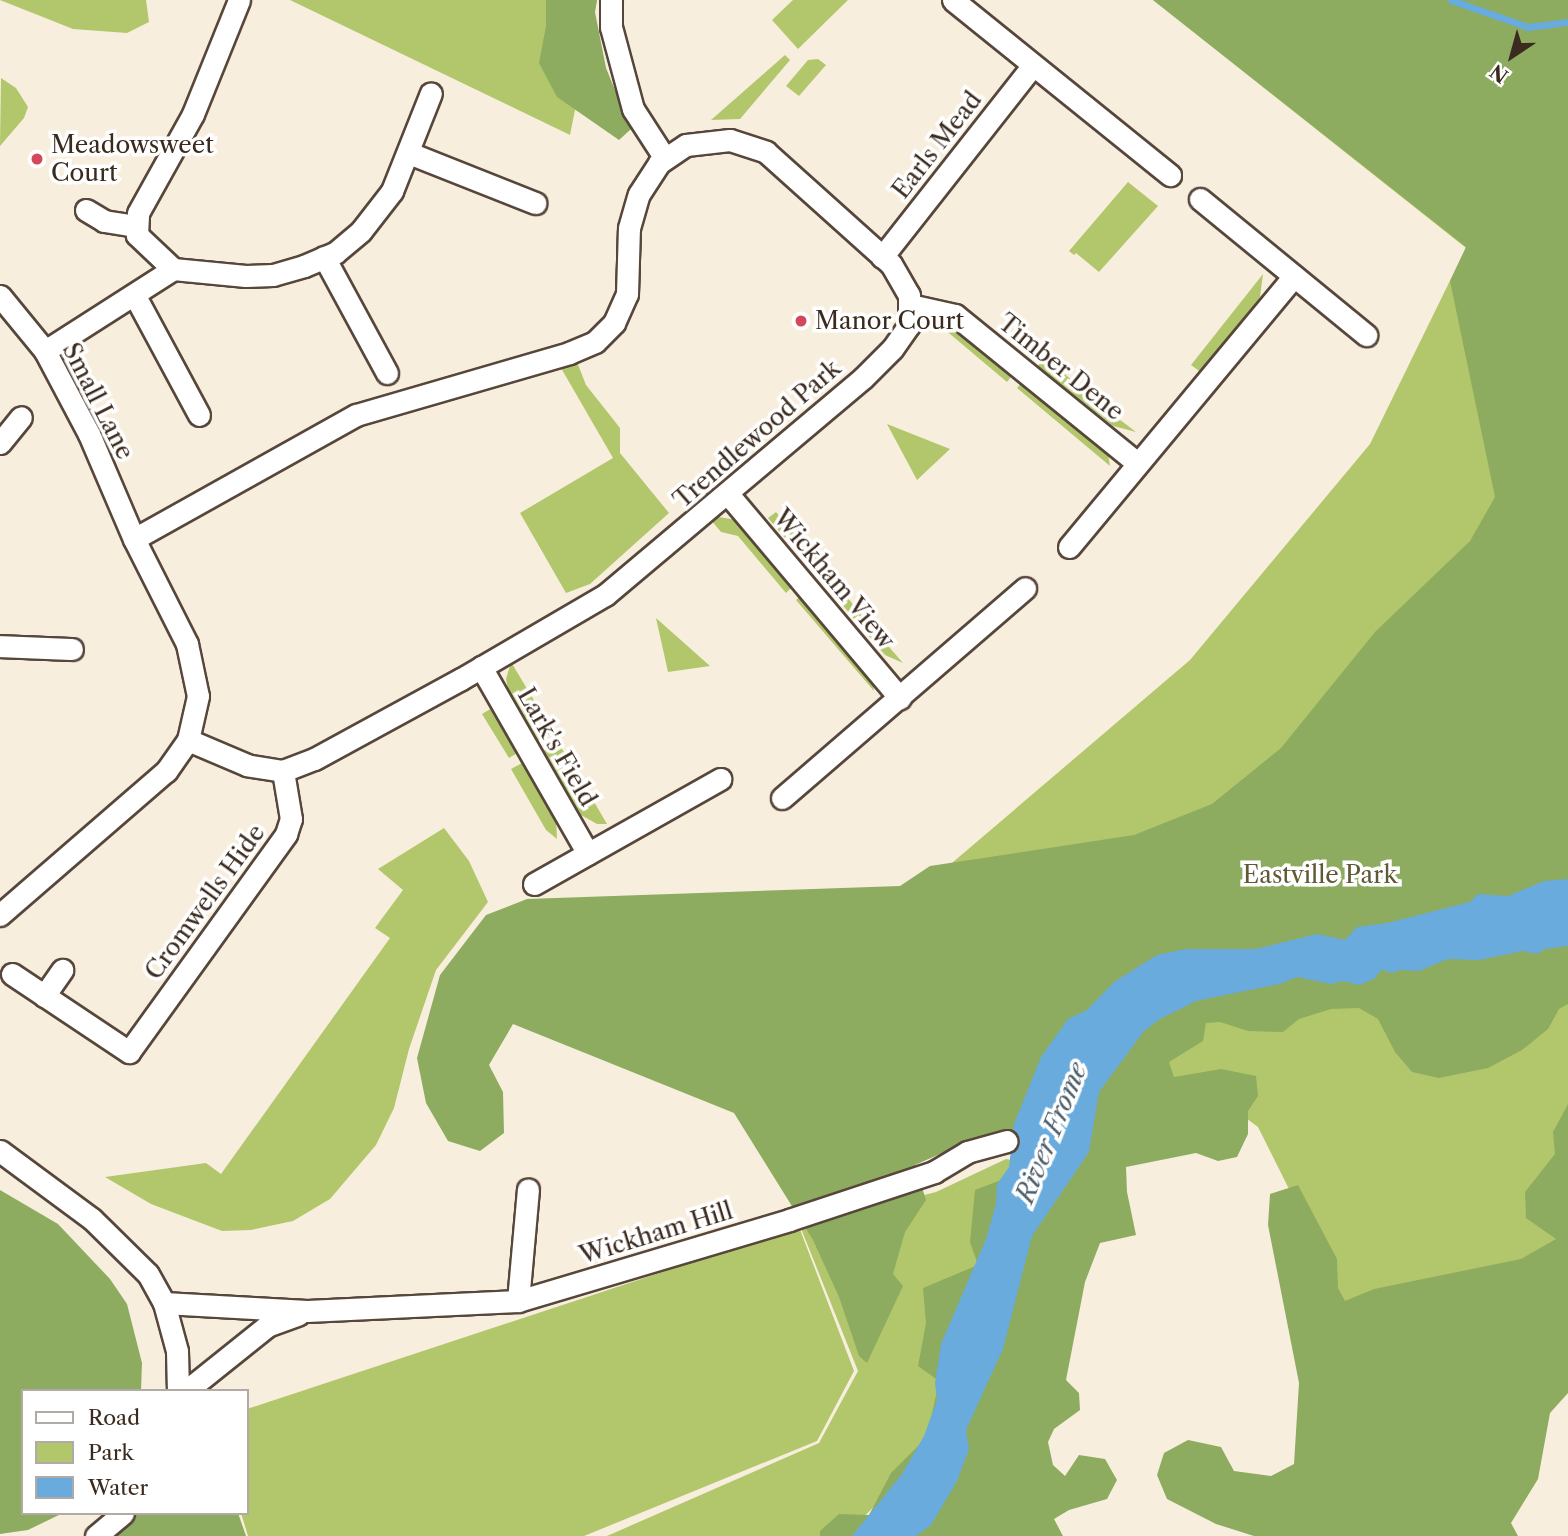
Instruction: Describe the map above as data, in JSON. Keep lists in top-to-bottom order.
{
  "streets": {
    "street": [
      "Earls Mead",
      "Timber Dene",
      "Small Lane",
      "Trendlewood Park",
      "Wickham View",
      "Lark's Field",
      "Cromwells Hide",
      "Wickham Hill"
    ]
  },
  "crossings": [
    ["Timber Dene", "Trendlewood Park"],
    ["Trendlewood Park", "Wickham View"],
    ["Trendlewood Park", "Lark's Field"],
    ["Trendlewood Park", "Cromwells Hide"]
  ],
  "water": ["River Frome"],
  "parks": ["Eastville Park"],
  "places": ["Meadowsweet Court", "Manor Court"],
  "legend": ["Road", "Park", "Water"],
  "north": "bottom left"
}
